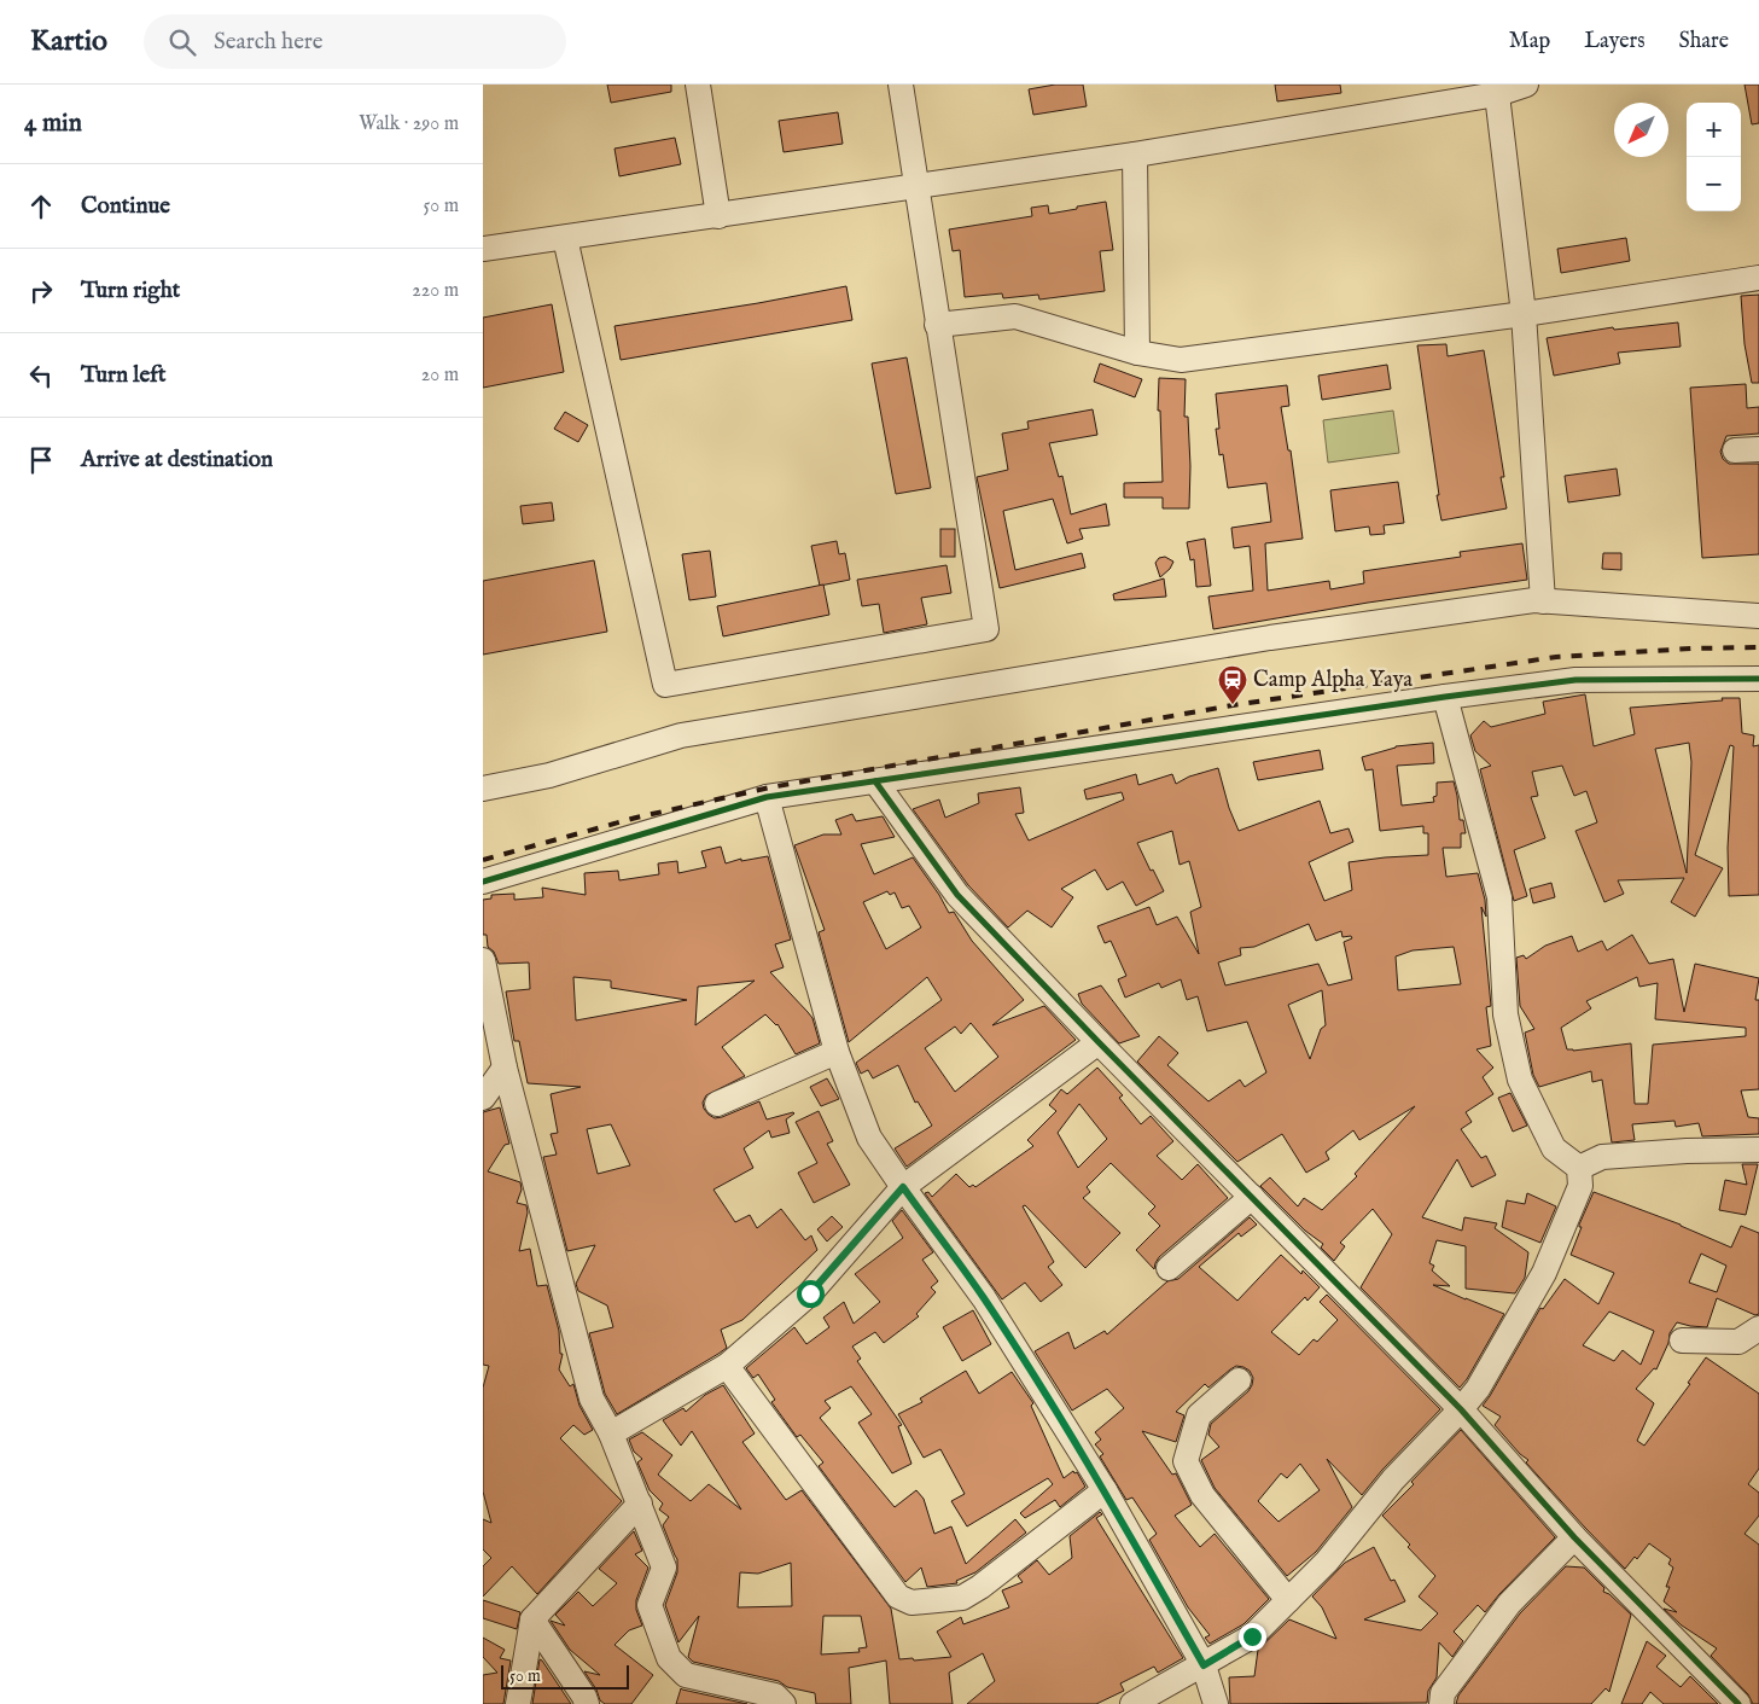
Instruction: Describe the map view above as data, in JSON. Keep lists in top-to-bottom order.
{
  "places": {
    "station": ["Camp Alpha Yaya"]
  },
  "scale_bar": "50 m",
  "north": "bottom left",
  "page": {
    "header": "Kartio",
    "search": "Search here",
    "nav": ["Map", "Layers", "Share"],
    "heading": ["4 min", "Walk · 290 m"],
    "map_buttons": ["+", "−"],
    "list": [
      ["Continue", "50 m"],
      ["Turn right", "220 m"],
      ["Turn left", "20 m"],
      "Arrive at destination"
    ],
    "scale": "50 m"
  }
}
